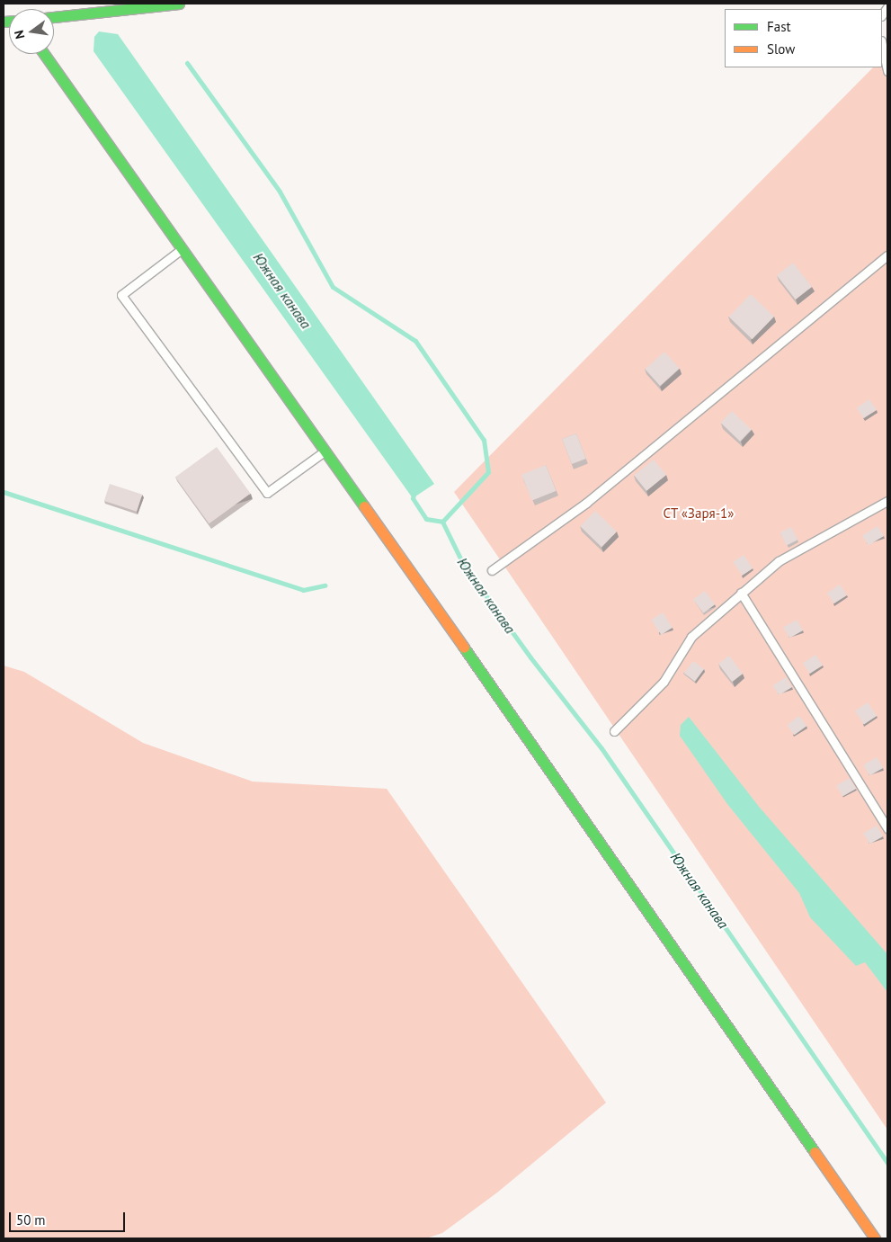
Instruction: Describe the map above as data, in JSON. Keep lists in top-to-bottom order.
{
  "water": ["Южная канава"],
  "parks": ["СТ «Заря-1»"],
  "legend": ["Fast", "Slow"],
  "scale_bar": "50 m",
  "north": "left"
}
